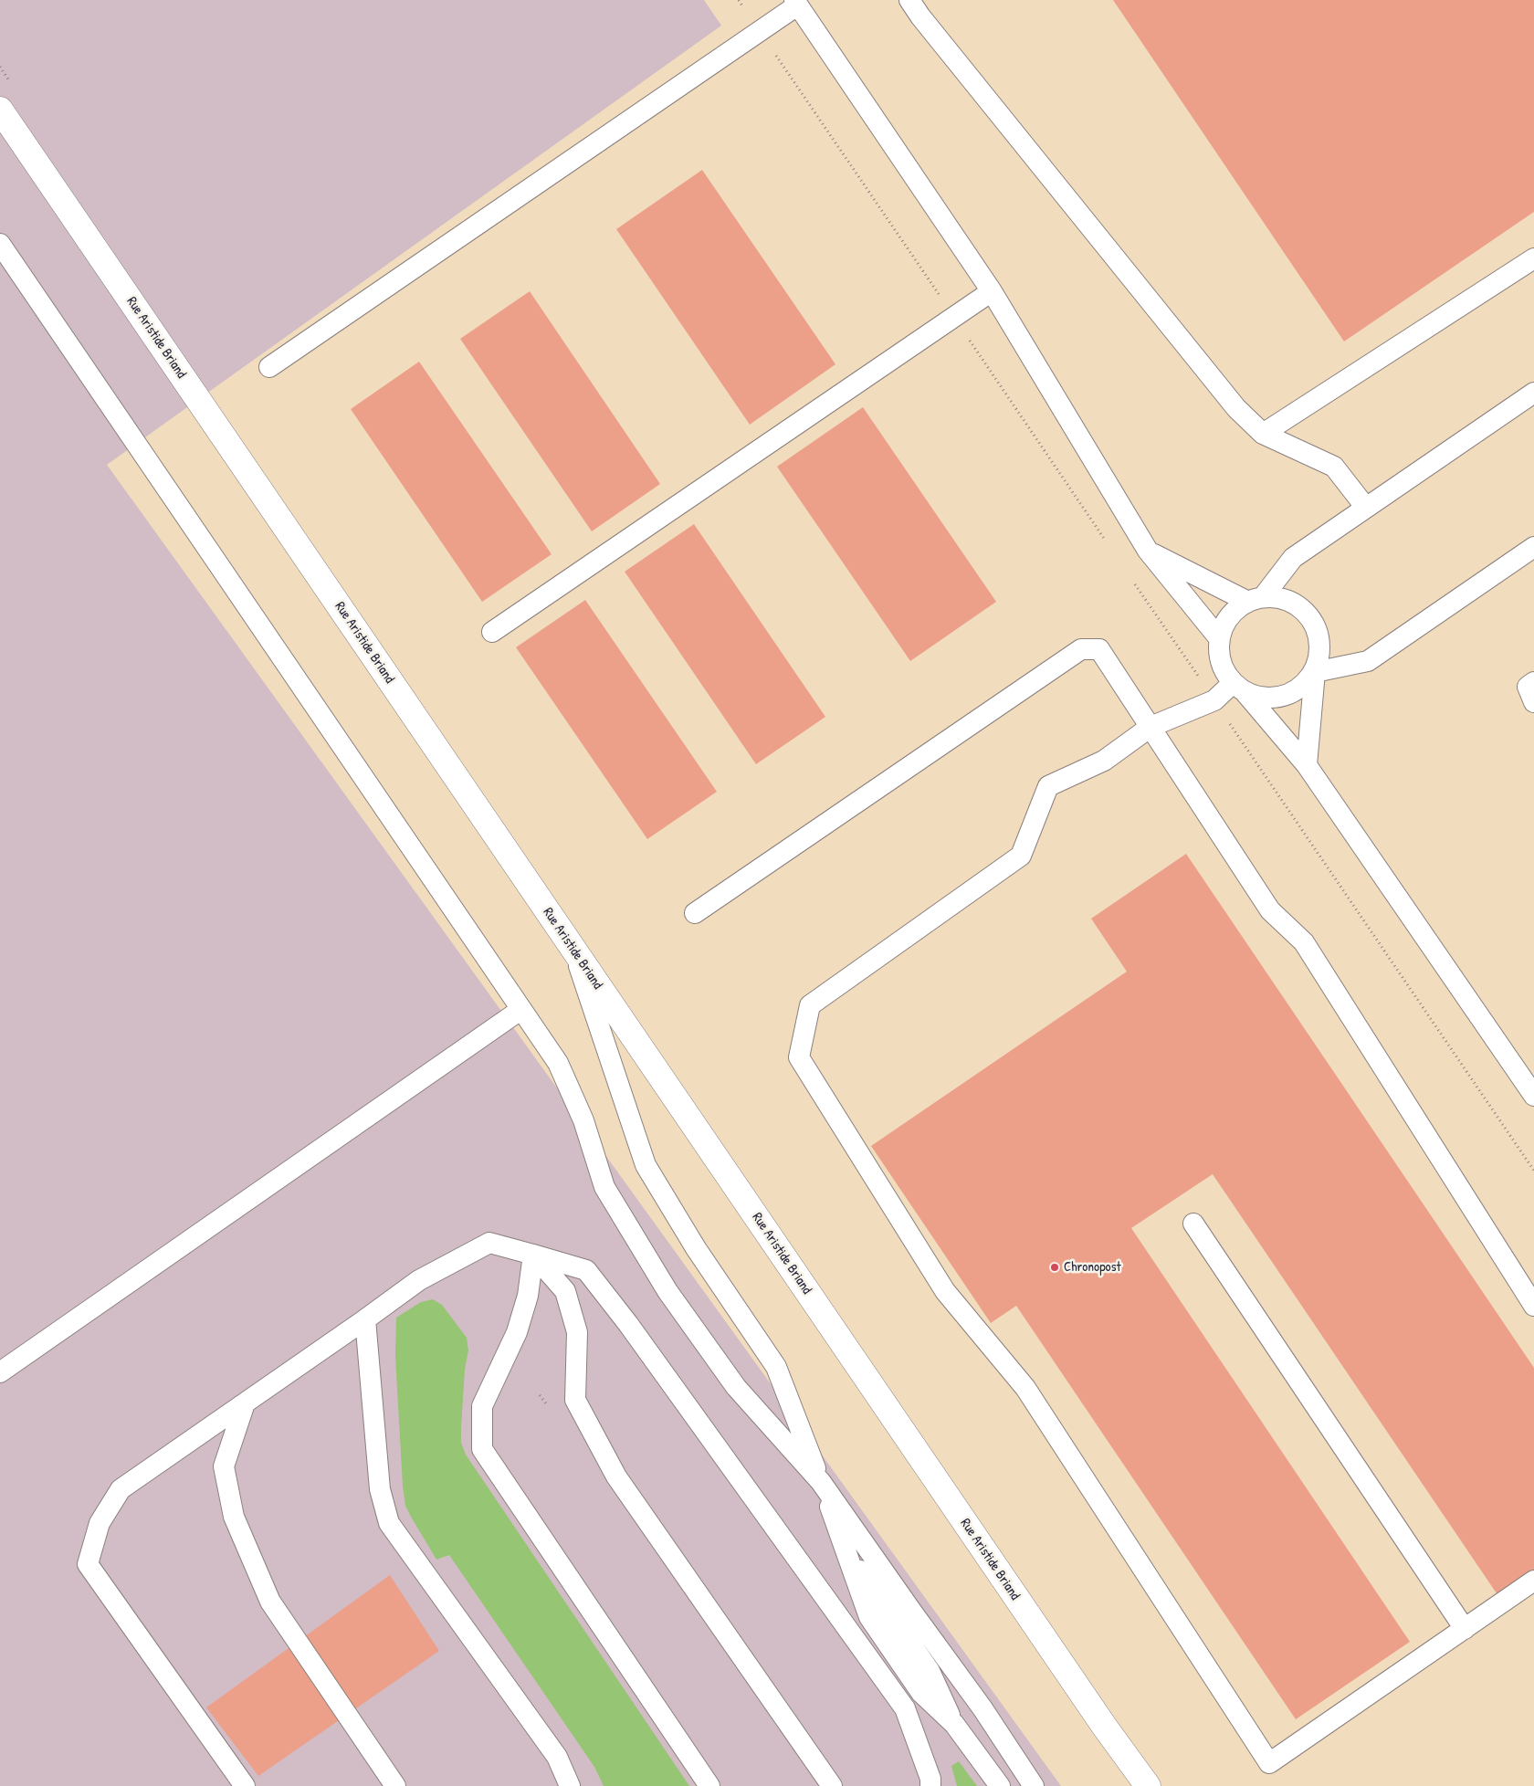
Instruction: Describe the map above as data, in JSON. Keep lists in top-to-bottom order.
{
  "streets": {
    "main road": ["Rue Aristide Briand"]
  },
  "places": ["Chronopost"]
}
